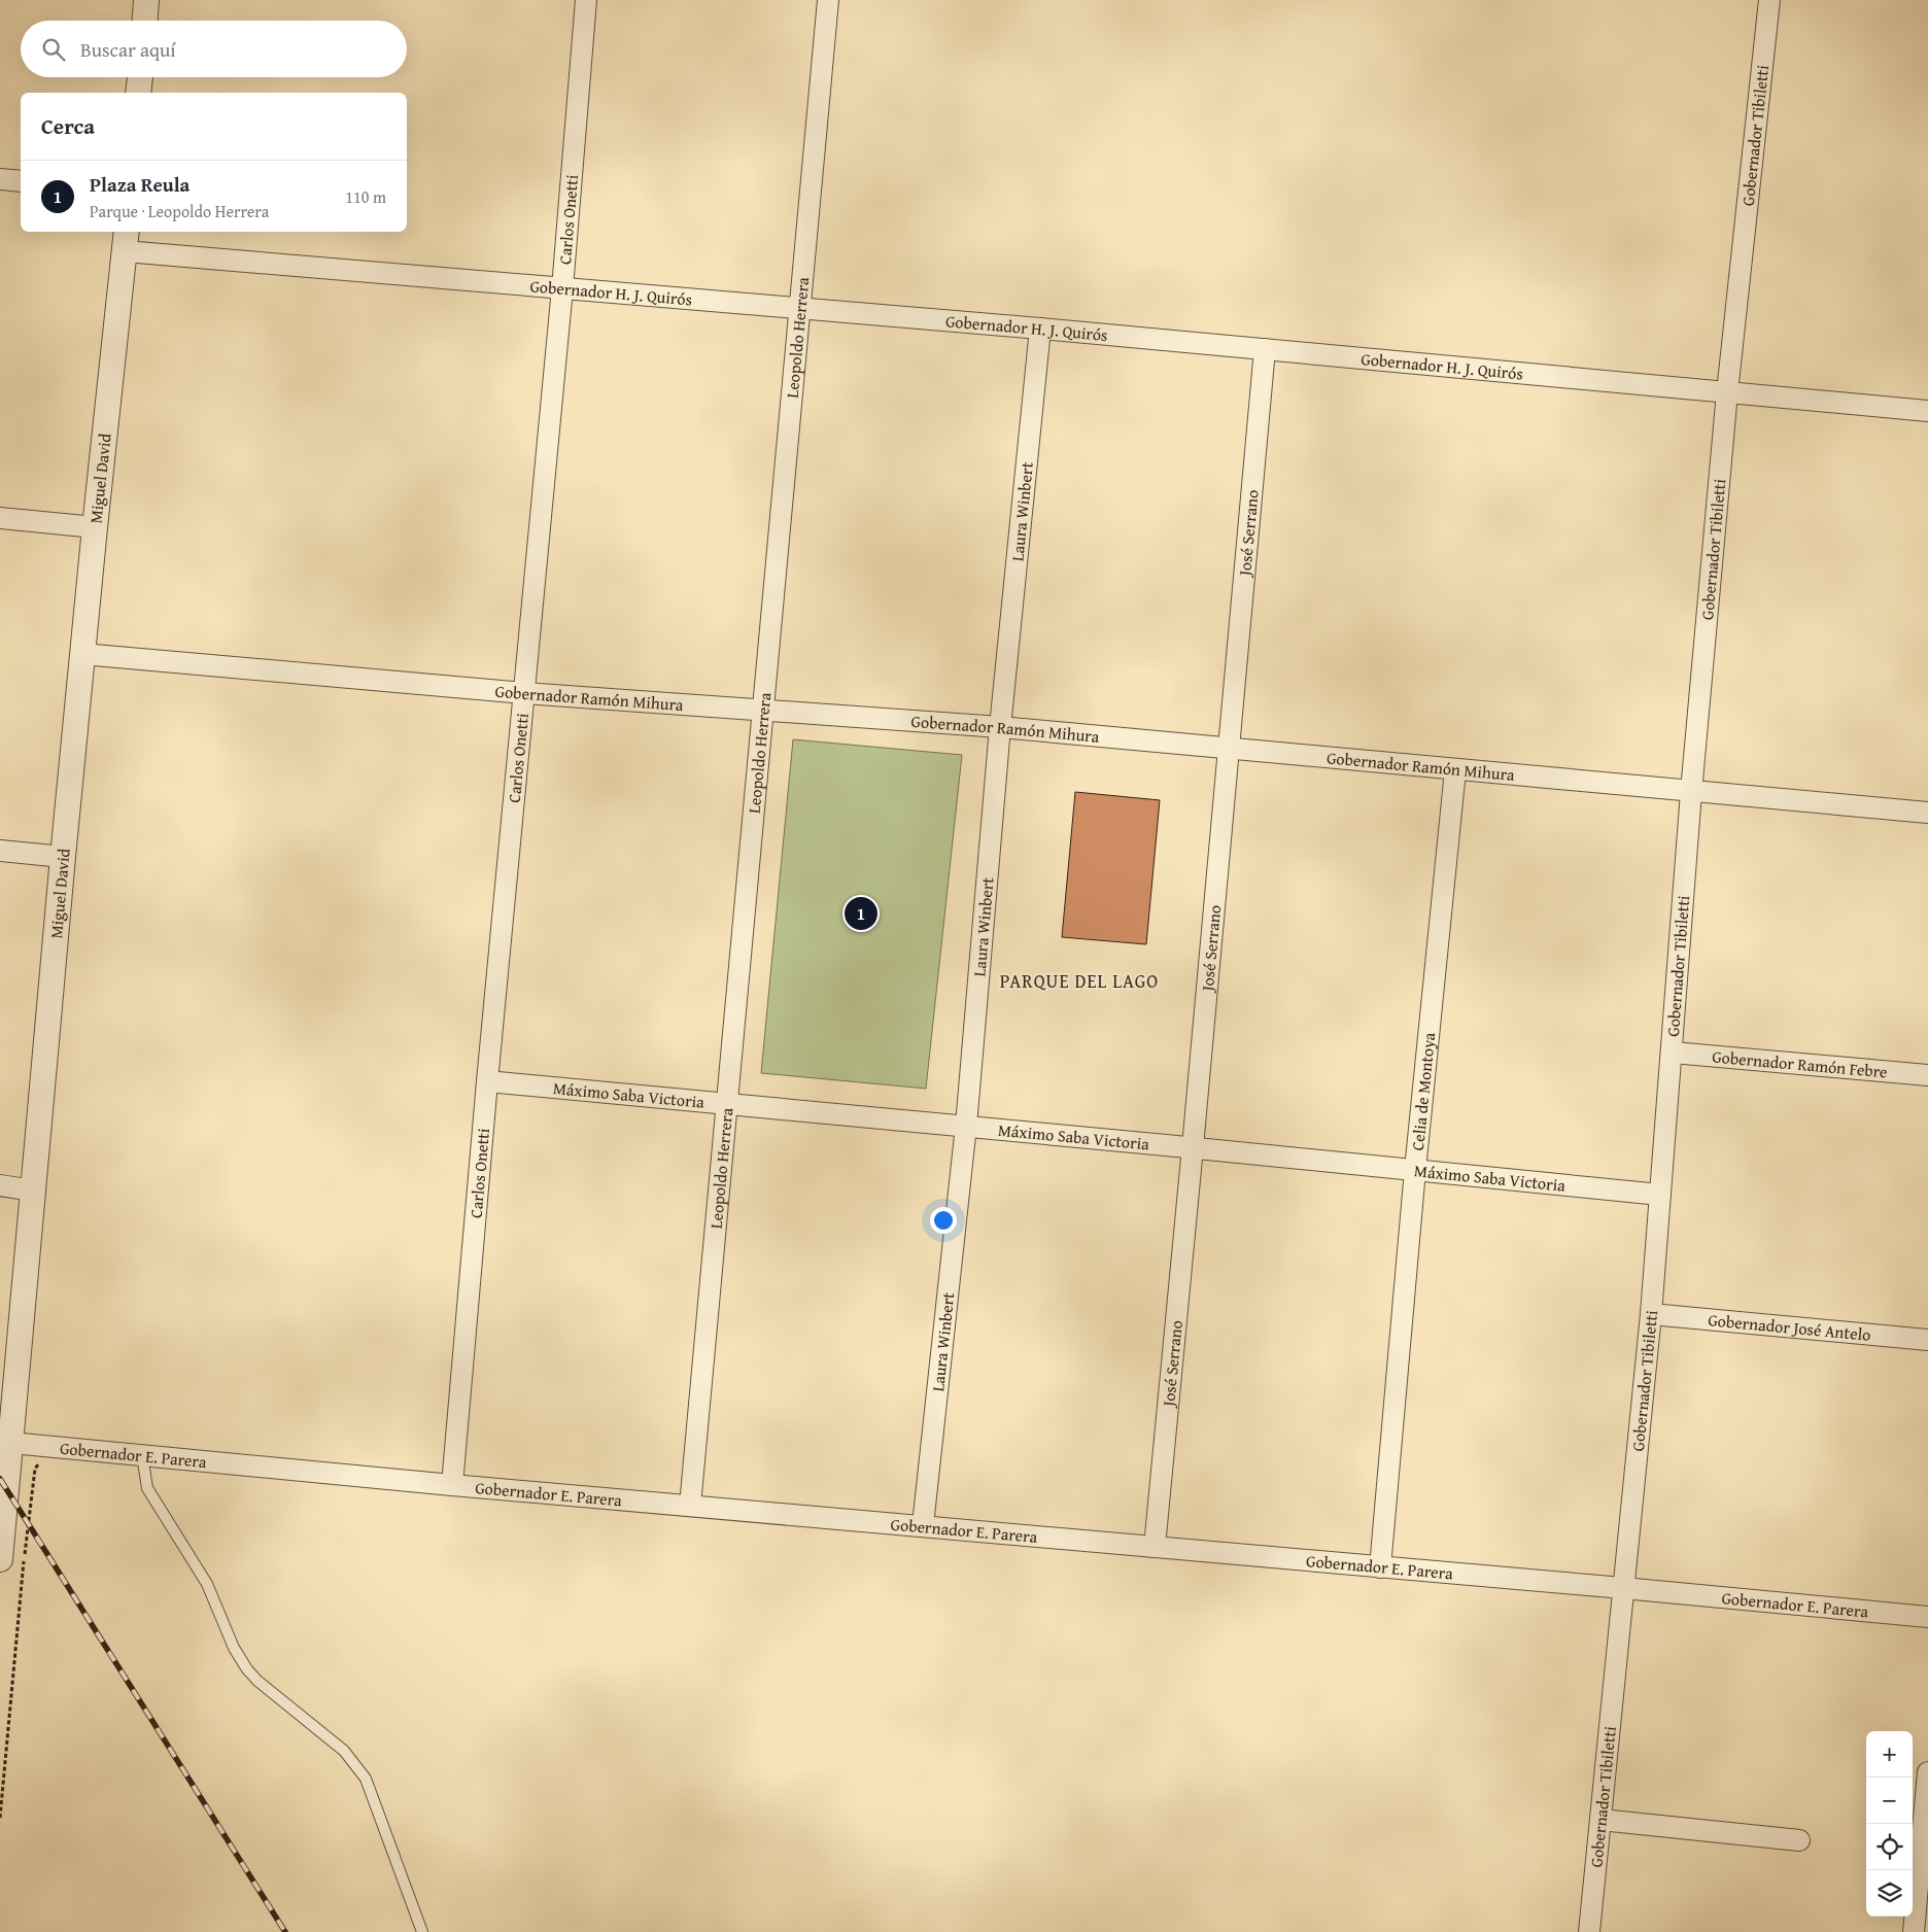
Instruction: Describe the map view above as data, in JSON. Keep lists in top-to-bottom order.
{
  "streets": {
    "street": [
      "Gobernador Tibiletti",
      "Carlos Onetti",
      "Gobernador H. J. Quirós",
      "Leopoldo Herrera",
      "Miguel David",
      "Laura Winbert",
      "José Serrano",
      "Gobernador Ramón Mihura",
      "Gobernador Ramón Febre",
      "Celia de Montoya",
      "Máximo Saba Victoria",
      "Gobernador José Antelo",
      "Gobernador E. Parera"
    ]
  },
  "crossings": [
    ["Gobernador Tibiletti", "Gobernador H. J. Quirós"],
    ["Gobernador Tibiletti", "Gobernador Ramón Mihura"],
    ["Gobernador Tibiletti", "Gobernador Ramón Febre"],
    ["Gobernador Tibiletti", "Máximo Saba Victoria"],
    ["Gobernador Tibiletti", "Gobernador José Antelo"],
    ["Gobernador Tibiletti", "Gobernador E. Parera"],
    ["Carlos Onetti", "Gobernador H. J. Quirós"],
    ["Carlos Onetti", "Gobernador Ramón Mihura"],
    ["Carlos Onetti", "Máximo Saba Victoria"],
    ["Carlos Onetti", "Gobernador E. Parera"],
    ["Gobernador H. J. Quirós", "Leopoldo Herrera"],
    ["Gobernador H. J. Quirós", "Miguel David"],
    ["Gobernador H. J. Quirós", "Laura Winbert"],
    ["Gobernador H. J. Quirós", "José Serrano"],
    ["Leopoldo Herrera", "Gobernador Ramón Mihura"],
    ["Leopoldo Herrera", "Máximo Saba Victoria"],
    ["Leopoldo Herrera", "Gobernador E. Parera"],
    ["Miguel David", "Gobernador Ramón Mihura"],
    ["Miguel David", "Gobernador E. Parera"],
    ["Laura Winbert", "Gobernador Ramón Mihura"],
    ["Laura Winbert", "Máximo Saba Victoria"],
    ["Laura Winbert", "Gobernador E. Parera"],
    ["José Serrano", "Gobernador Ramón Mihura"],
    ["José Serrano", "Máximo Saba Victoria"],
    ["José Serrano", "Gobernador E. Parera"],
    ["Gobernador Ramón Mihura", "Celia de Montoya"],
    ["Celia de Montoya", "Máximo Saba Victoria"],
    ["Celia de Montoya", "Gobernador E. Parera"]
  ],
  "districts": ["PARQUE DEL LAGO"],
  "page": {
    "search": "Buscar aquí",
    "heading": "Cerca",
    "list": [
      {
        "mark": "1",
        "name": "Plaza Reula",
        "note": "Parque · Leopoldo Herrera",
        "value": "110 m"
      }
    ],
    "pins": "1",
    "map_buttons": ["+", "−"]
  }
}
